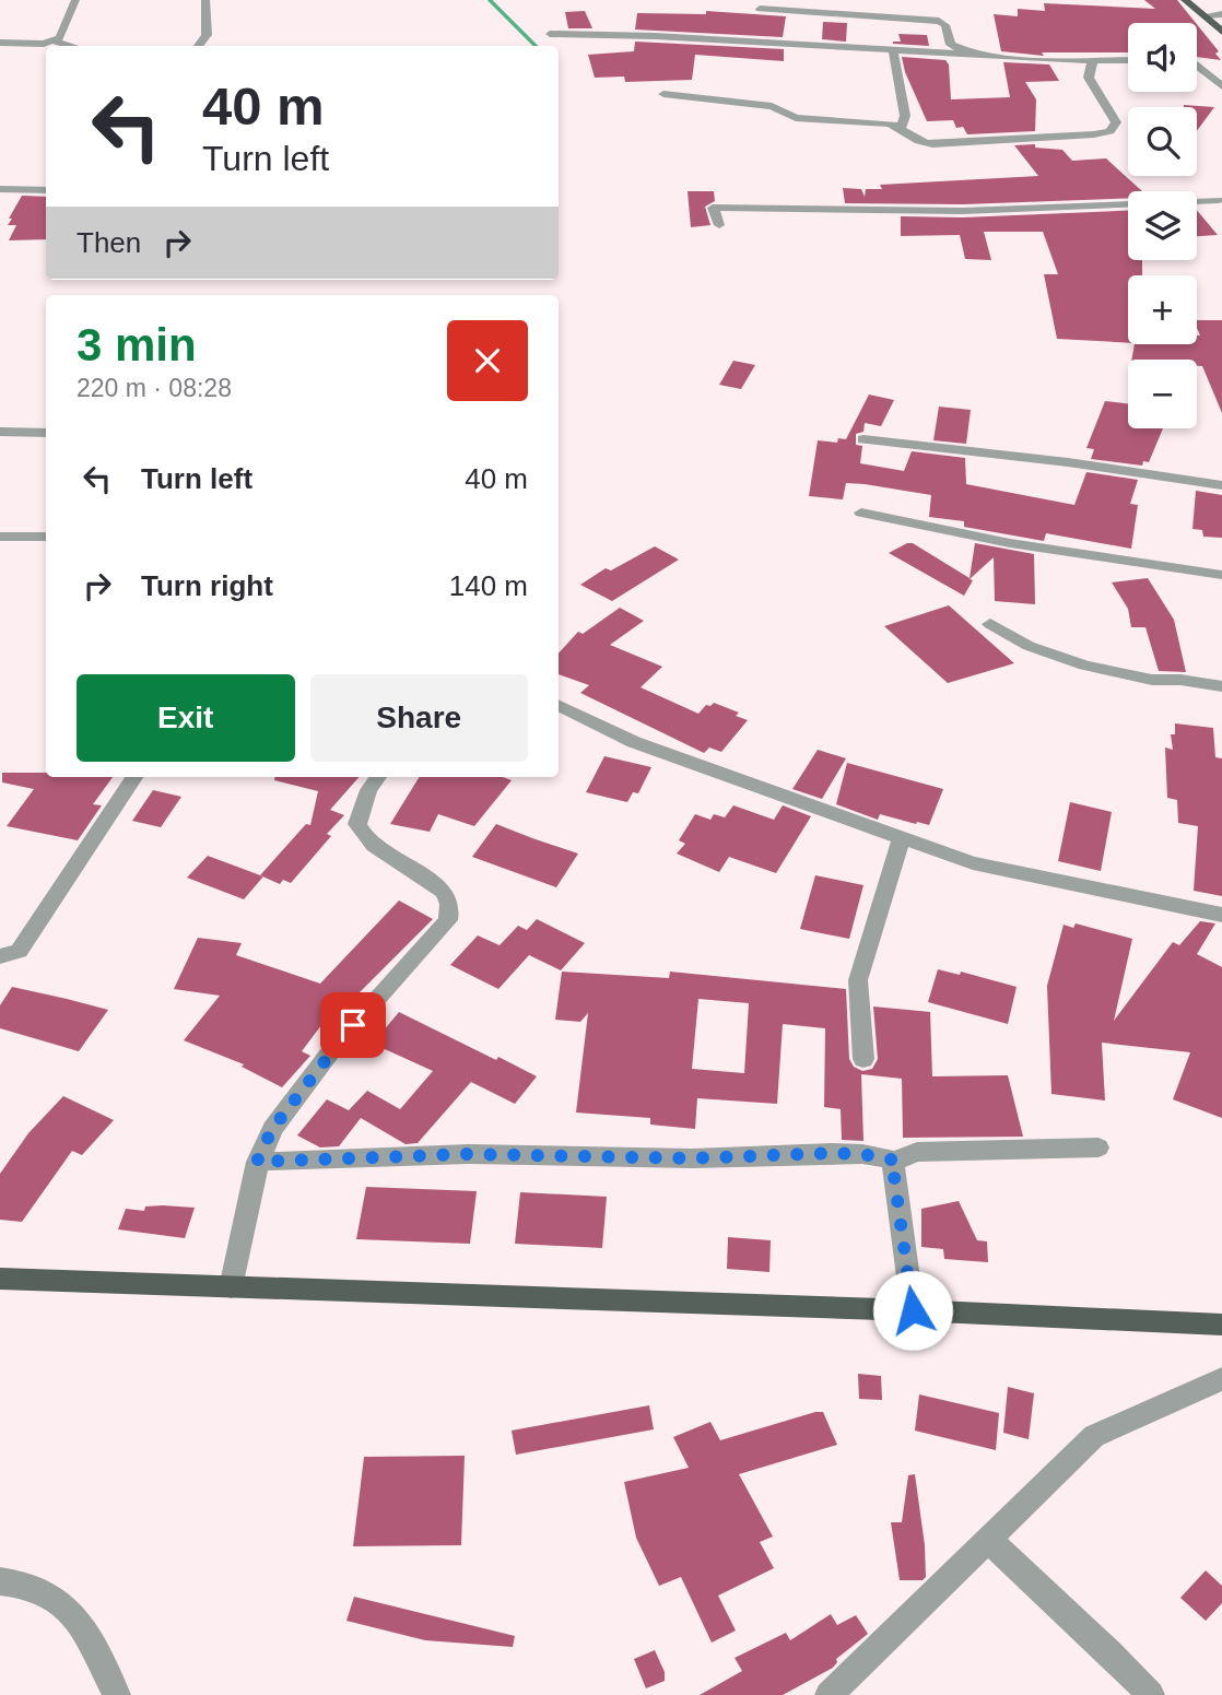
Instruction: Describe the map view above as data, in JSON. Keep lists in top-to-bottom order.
{
  "page": {
    "map_buttons": ["+", "−"],
    "turn": ["40 m", "Turn left"],
    "then": "Then",
    "heading": ["3 min", "220 m · 08:28"],
    "list": [
      {
        "name": "Turn left",
        "value": "40 m"
      },
      {
        "name": "Turn right",
        "value": "140 m"
      }
    ],
    "buttons": ["Exit", "Share"]
  }
}
